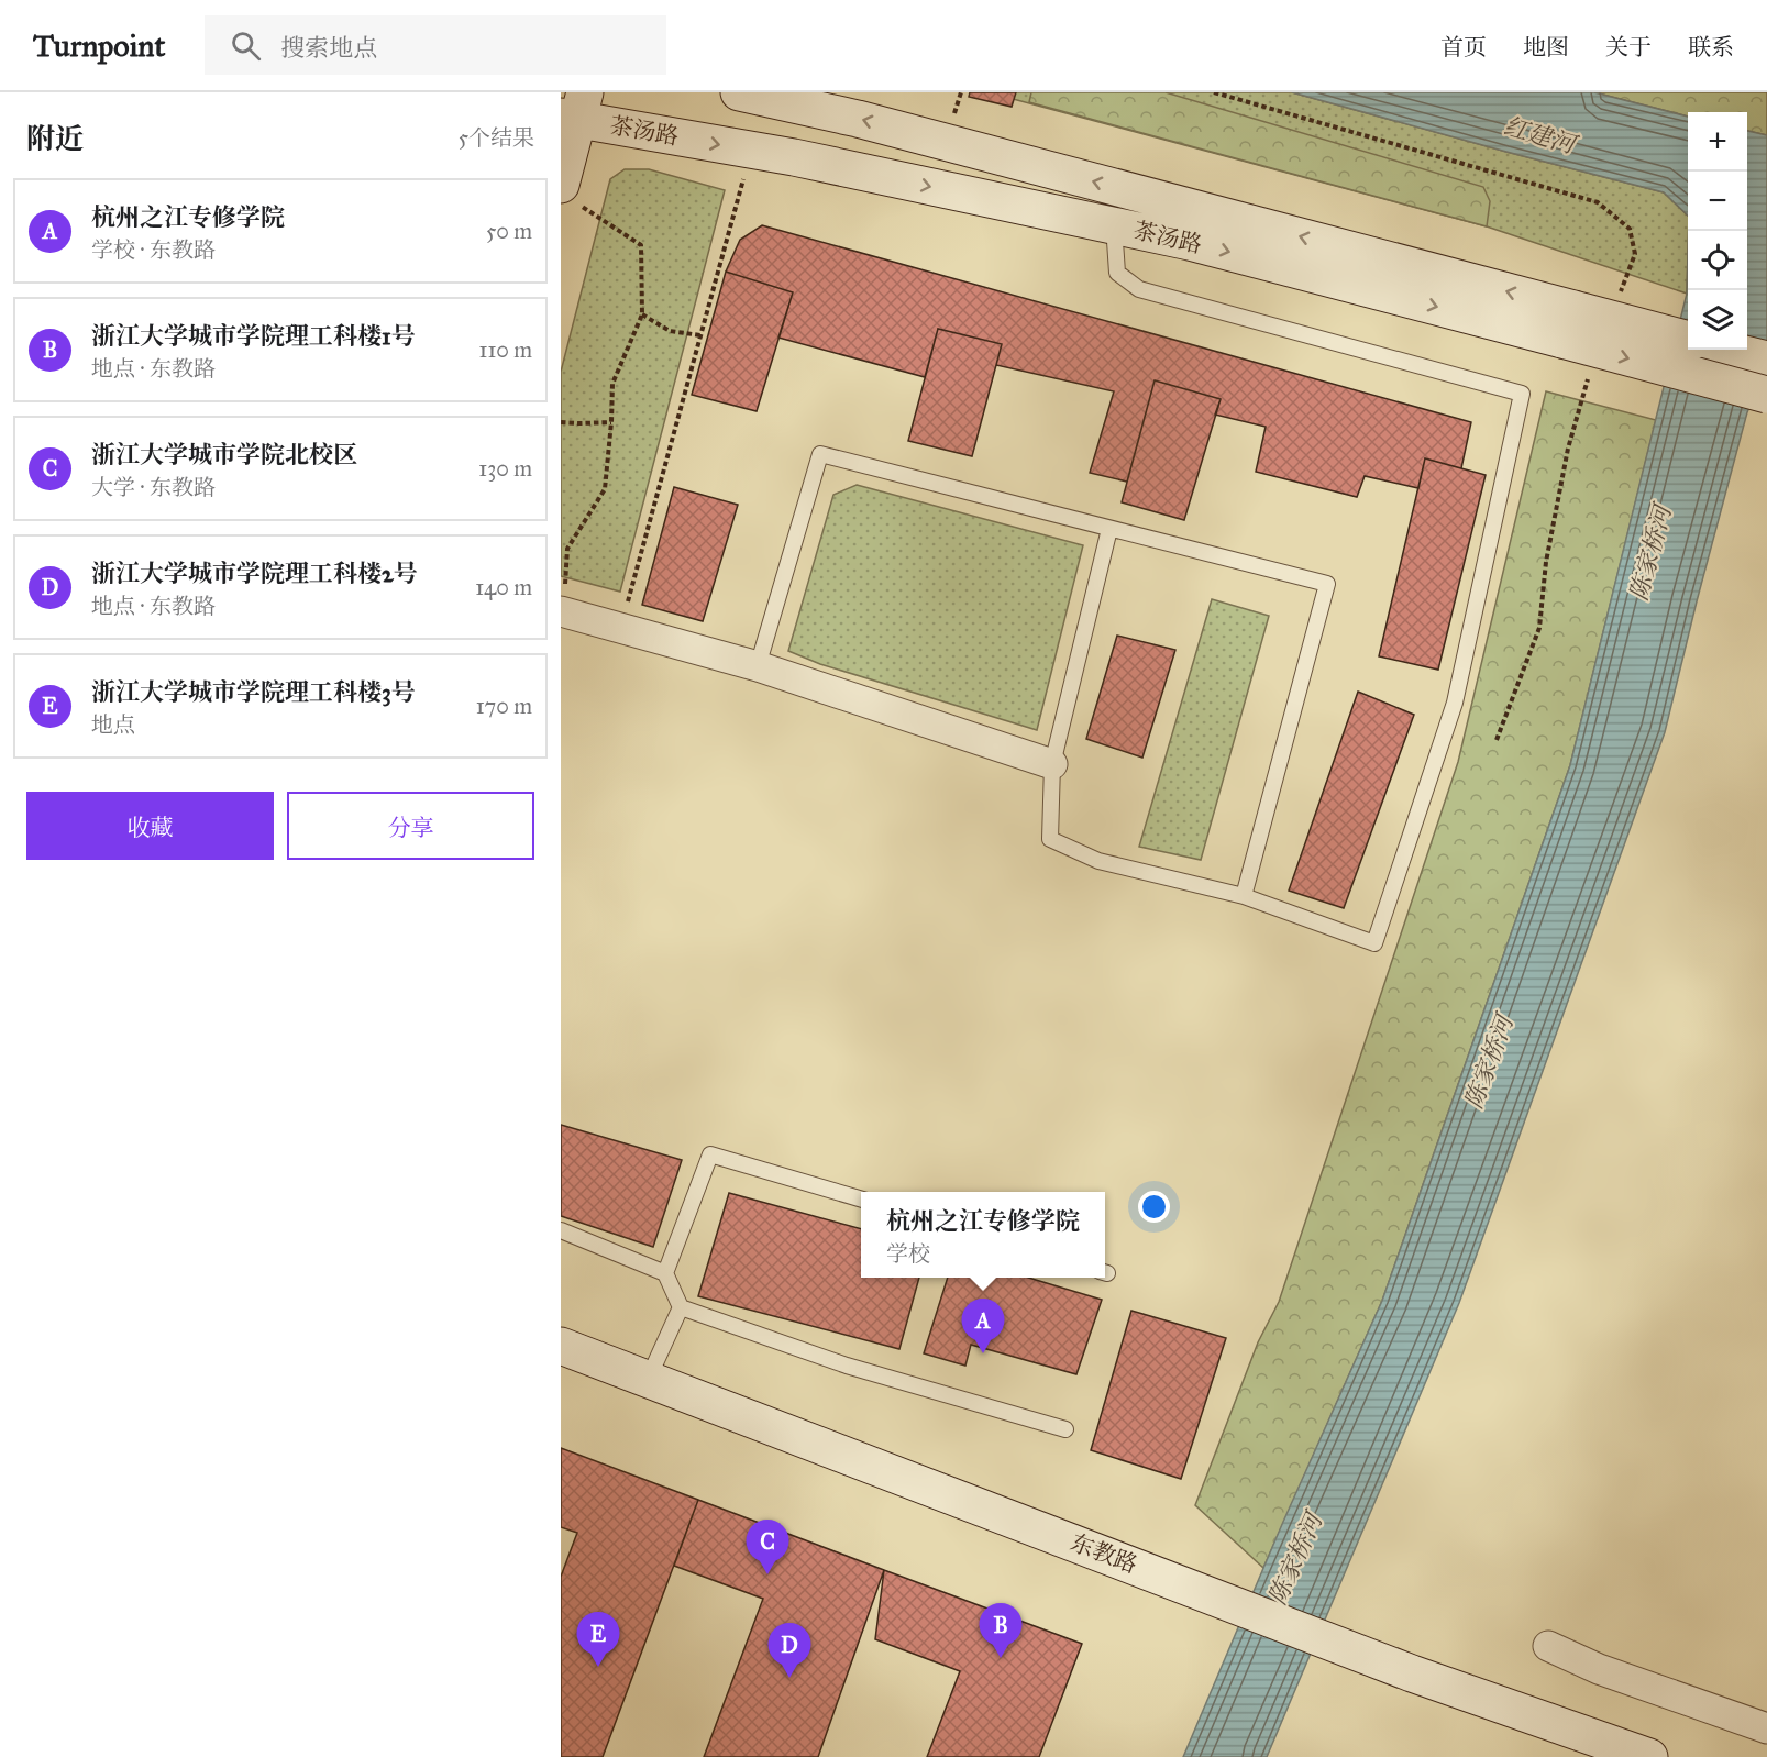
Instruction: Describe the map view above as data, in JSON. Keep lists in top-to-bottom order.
{
  "streets": {
    "street": ["茶汤路", "东教路"]
  },
  "water": ["红建河", "陈家桥河"],
  "page": {
    "header": "Turnpoint",
    "search": "搜索地点",
    "nav": [
      "首页",
      "地图",
      "关于",
      "联系"
    ],
    "heading": ["附近", "5个结果"],
    "map_buttons": ["+", "−"],
    "list": [
      {
        "mark": "A",
        "name": "杭州之江专修学院",
        "note": "学校 · 东教路",
        "value": "50 m"
      },
      {
        "mark": "B",
        "name": "浙江大学城市学院理工科楼1号",
        "note": "地点 · 东教路",
        "value": "110 m"
      },
      {
        "mark": "C",
        "name": "浙江大学城市学院北校区",
        "note": "大学 · 东教路",
        "value": "130 m"
      },
      {
        "mark": "D",
        "name": "浙江大学城市学院理工科楼2号",
        "note": "地点 · 东教路",
        "value": "140 m"
      },
      {
        "mark": "E",
        "name": "浙江大学城市学院理工科楼3号",
        "note": "地点",
        "value": "170 m"
      }
    ],
    "buttons": ["收藏", "分享"],
    "popup": ["杭州之江专修学院", "学校"],
    "pins": [
      "A",
      "C",
      "B",
      "E",
      "D"
    ]
  }
}
